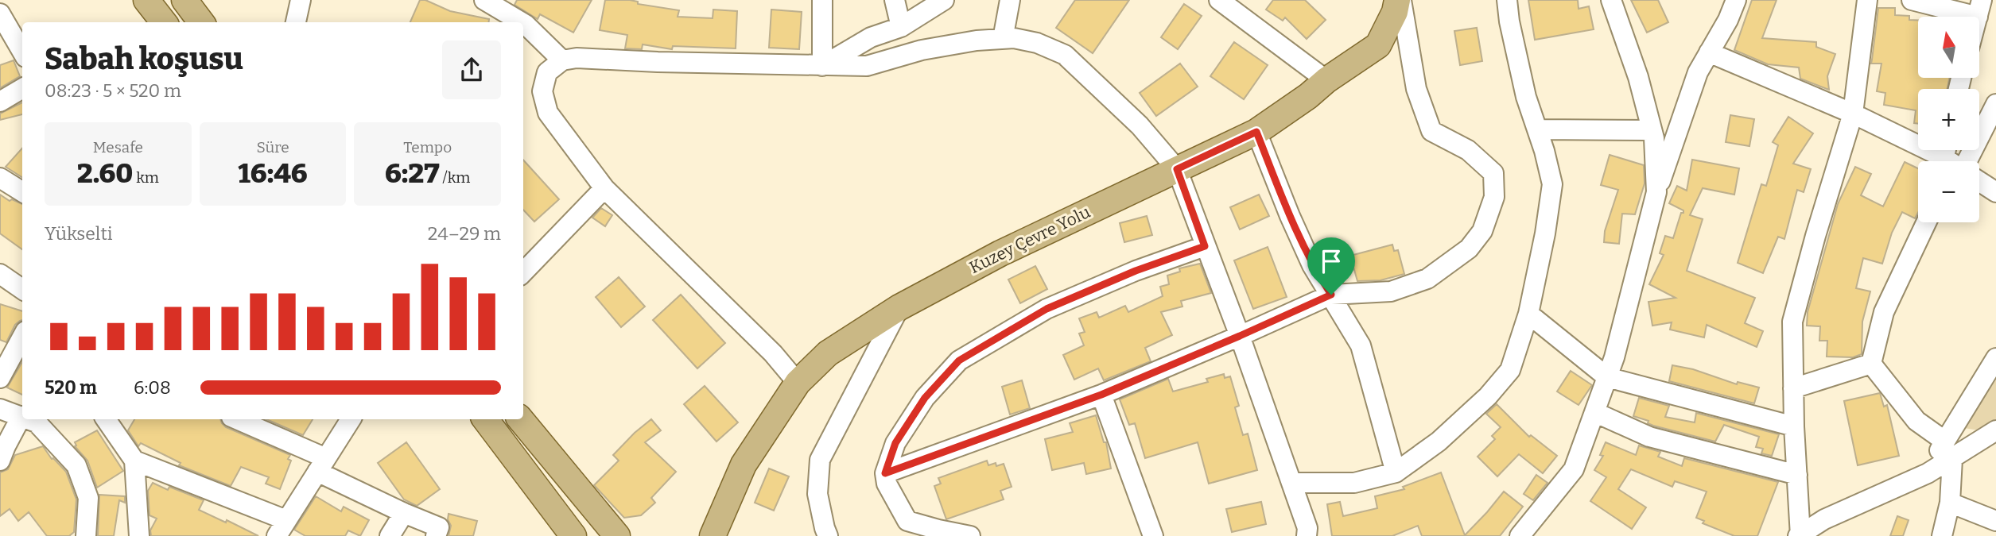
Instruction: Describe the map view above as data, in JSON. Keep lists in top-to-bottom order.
{
  "streets": {
    "main road": ["Kuzey Çevre Yolu"]
  },
  "north": "top",
  "page": {
    "map_buttons": ["+", "−"],
    "heading": ["Sabah koşusu", "08:23 · 5 × 520 m"],
    "stats": [
      ["Mesafe", "2.60 km"],
      ["Süre", "16:46"],
      ["Tempo", "6:27 /km"]
    ],
    "chart": ["Yükselti", "24–29 m"],
    "list": [
      {
        "name": "520 m",
        "note": "6:08"
      }
    ]
  }
}
